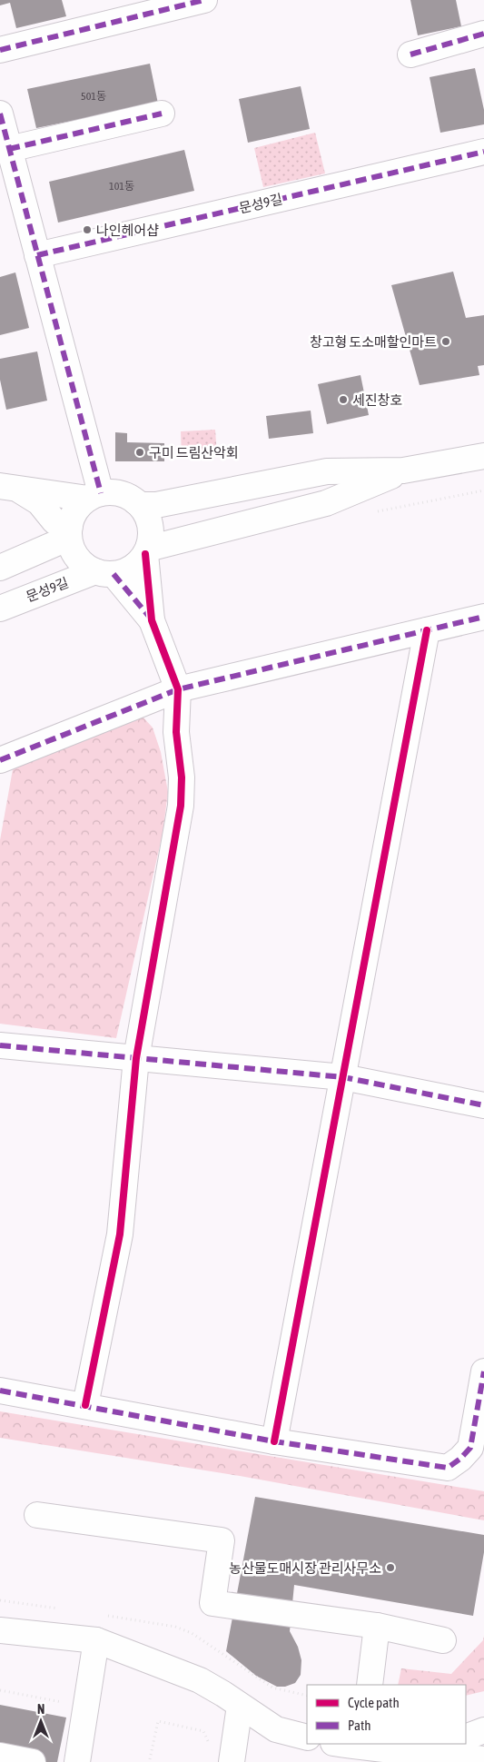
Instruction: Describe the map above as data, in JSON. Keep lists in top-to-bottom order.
{
  "streets": {
    "street": ["문성9길"]
  },
  "places": [
    "나인헤어샵",
    "창고형 도소매할인마트",
    "세진창호",
    "구미 드림산악회",
    "농산물도매시장 관리사무소"
  ],
  "house_numbers": ["501동", "101동"],
  "legend": ["Cycle path", "Path"],
  "north": "top"
}
